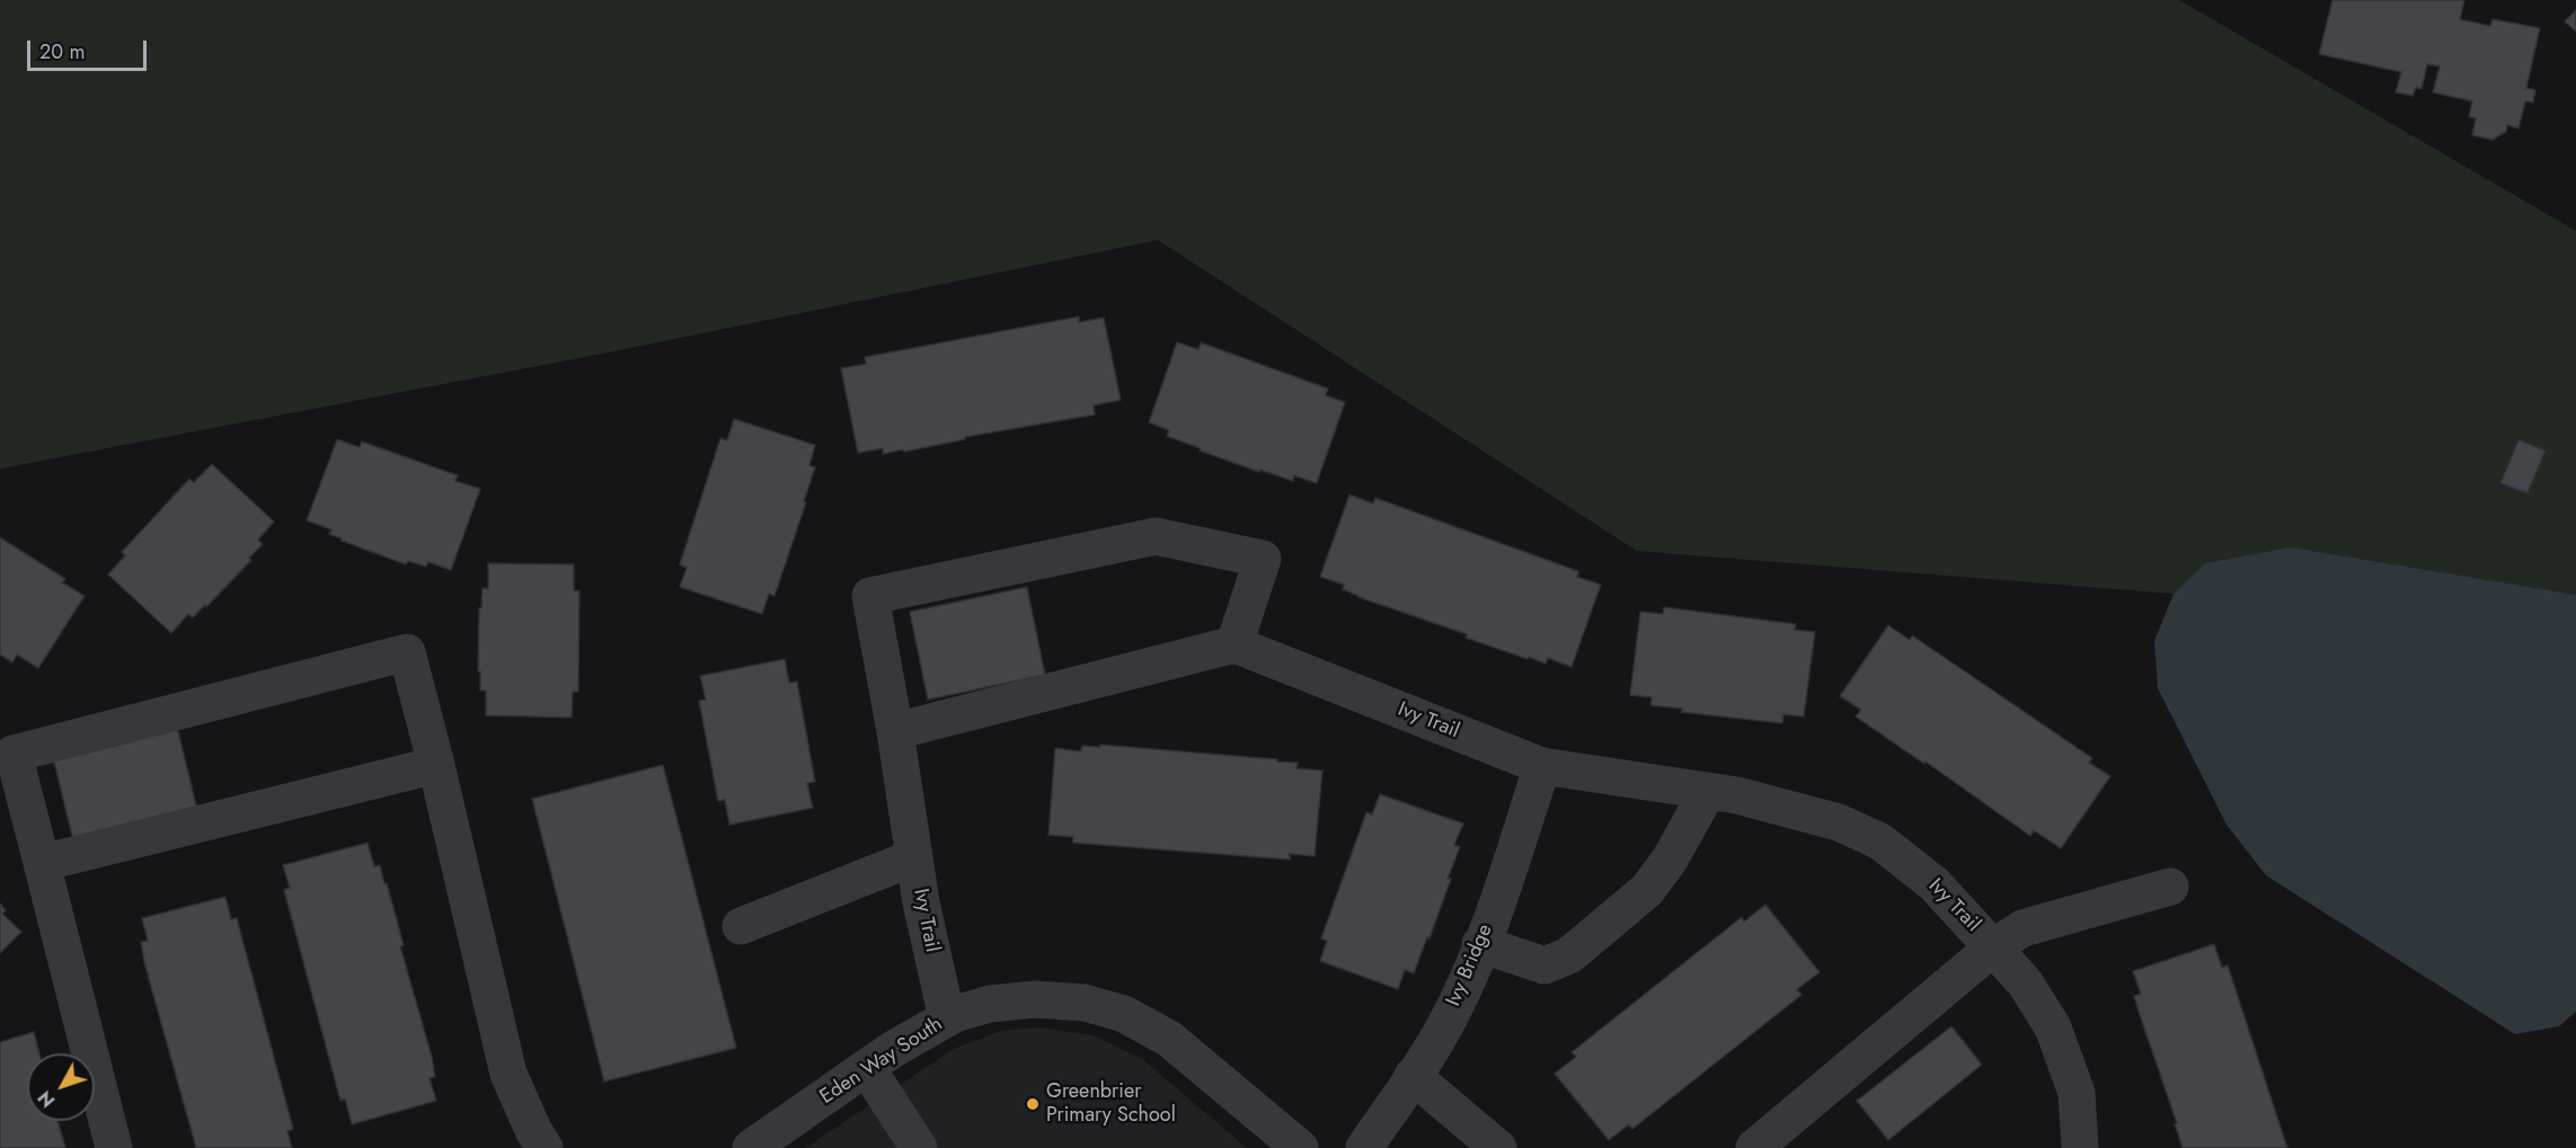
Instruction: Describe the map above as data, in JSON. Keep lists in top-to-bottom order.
{
  "streets": {
    "street": ["Ivy Trail", "Ivy Bridge", "Eden Way South"]
  },
  "crossings": [
    ["Ivy Trail", "Ivy Bridge"],
    ["Ivy Trail", "Eden Way South"]
  ],
  "places": ["Greenbrier Primary School"],
  "scale_bar": "20 m",
  "north": "bottom left"
}
